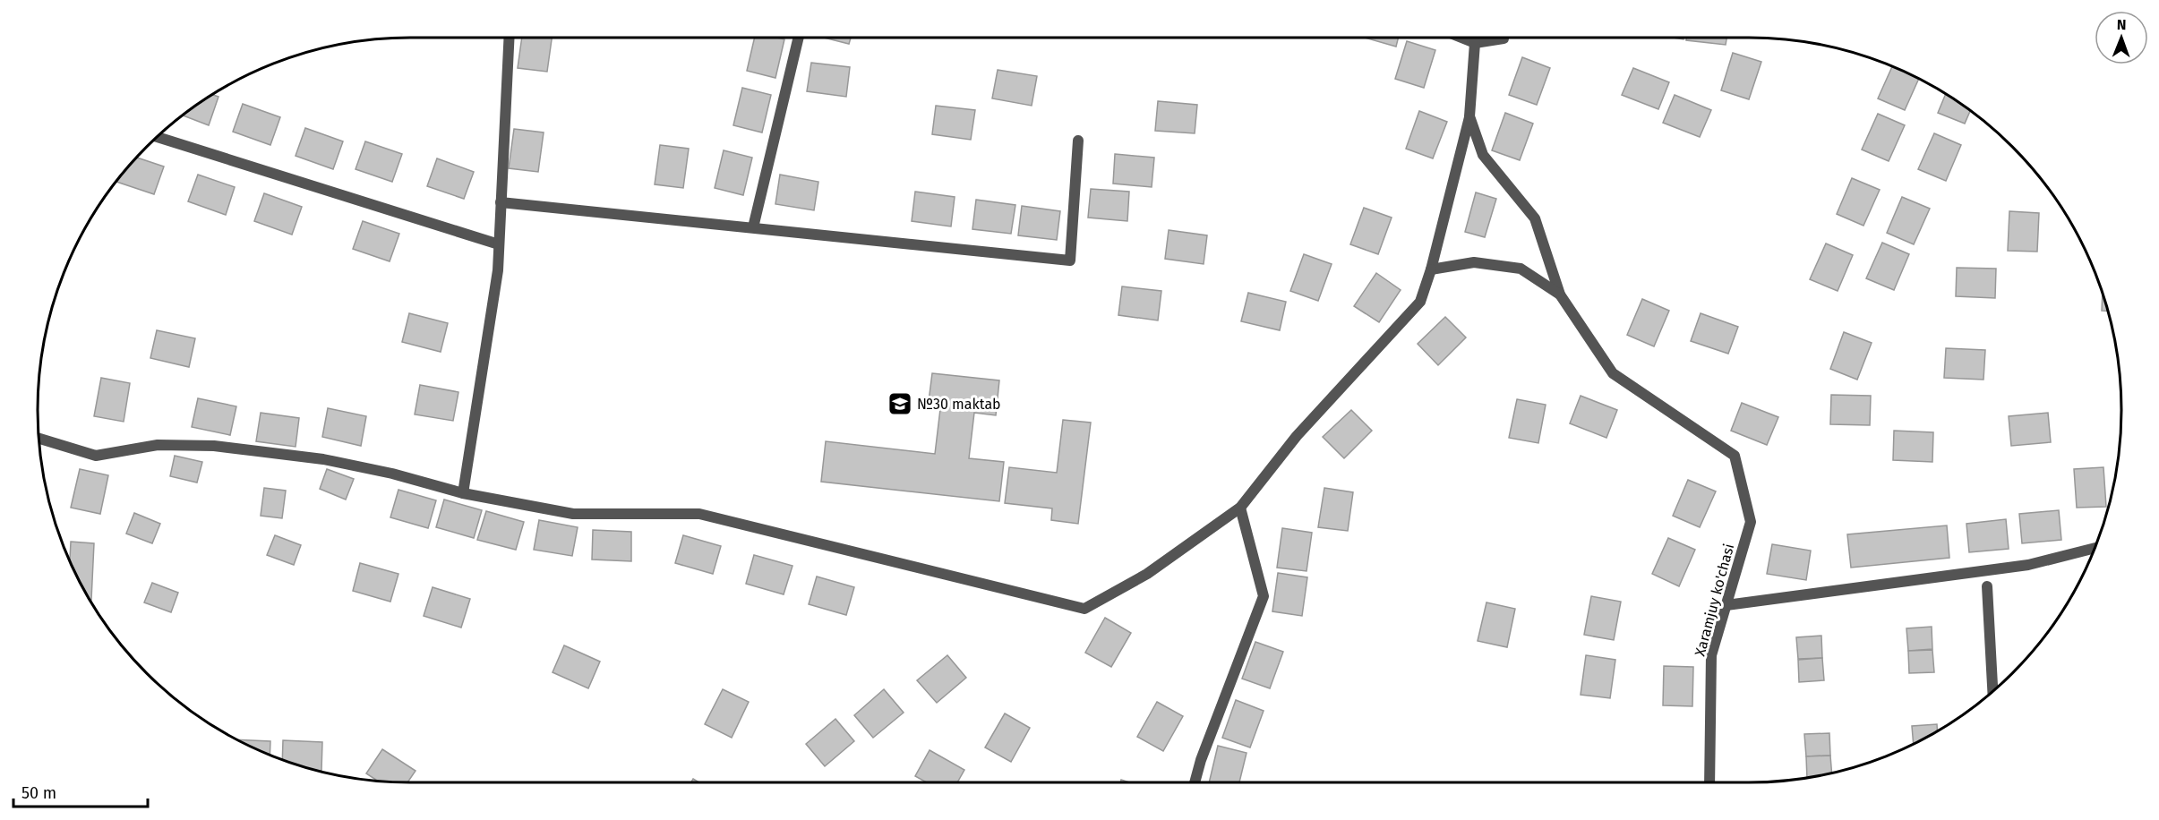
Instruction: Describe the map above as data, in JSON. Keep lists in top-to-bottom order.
{
  "streets": {
    "street": ["Xaramjuy ko'chasi"]
  },
  "places": {
    "school or university": ["№30 maktab"]
  },
  "scale_bar": "50 m",
  "north": "top"
}
